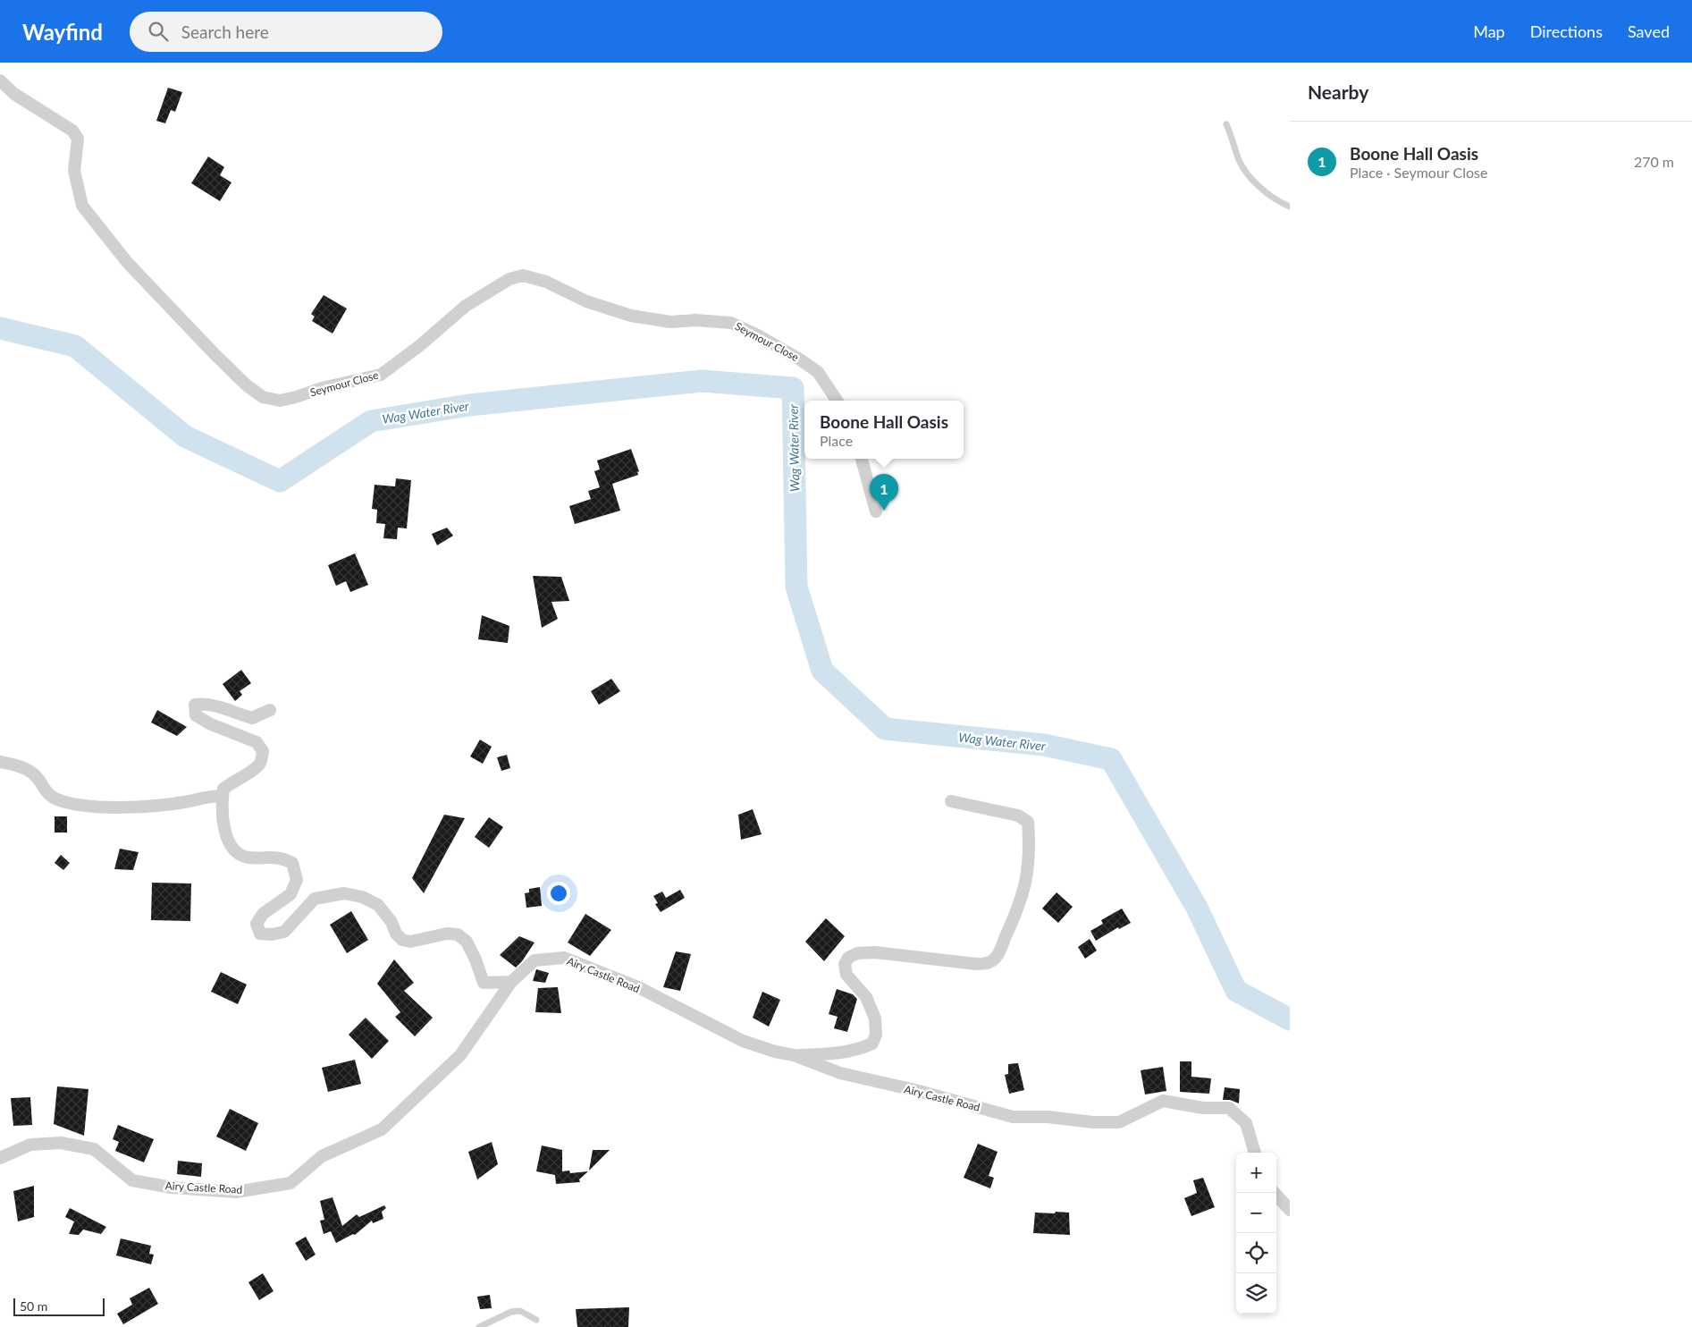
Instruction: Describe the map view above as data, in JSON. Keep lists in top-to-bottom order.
{
  "streets": {
    "street": ["Seymour Close", "Airy Castle Road"]
  },
  "water": ["Wag Water River"],
  "scale_bar": "50 m",
  "page": {
    "header": "Wayfind",
    "search": "Search here",
    "nav": ["Map", "Directions", "Saved"],
    "heading": "Nearby",
    "list": [
      {
        "mark": "1",
        "name": "Boone Hall Oasis",
        "note": "Place · Seymour Close",
        "value": "270 m"
      }
    ],
    "popup": ["Boone Hall Oasis", "Place"],
    "pins": "1",
    "map_buttons": ["+", "−"],
    "scale": "50 m"
  }
}
